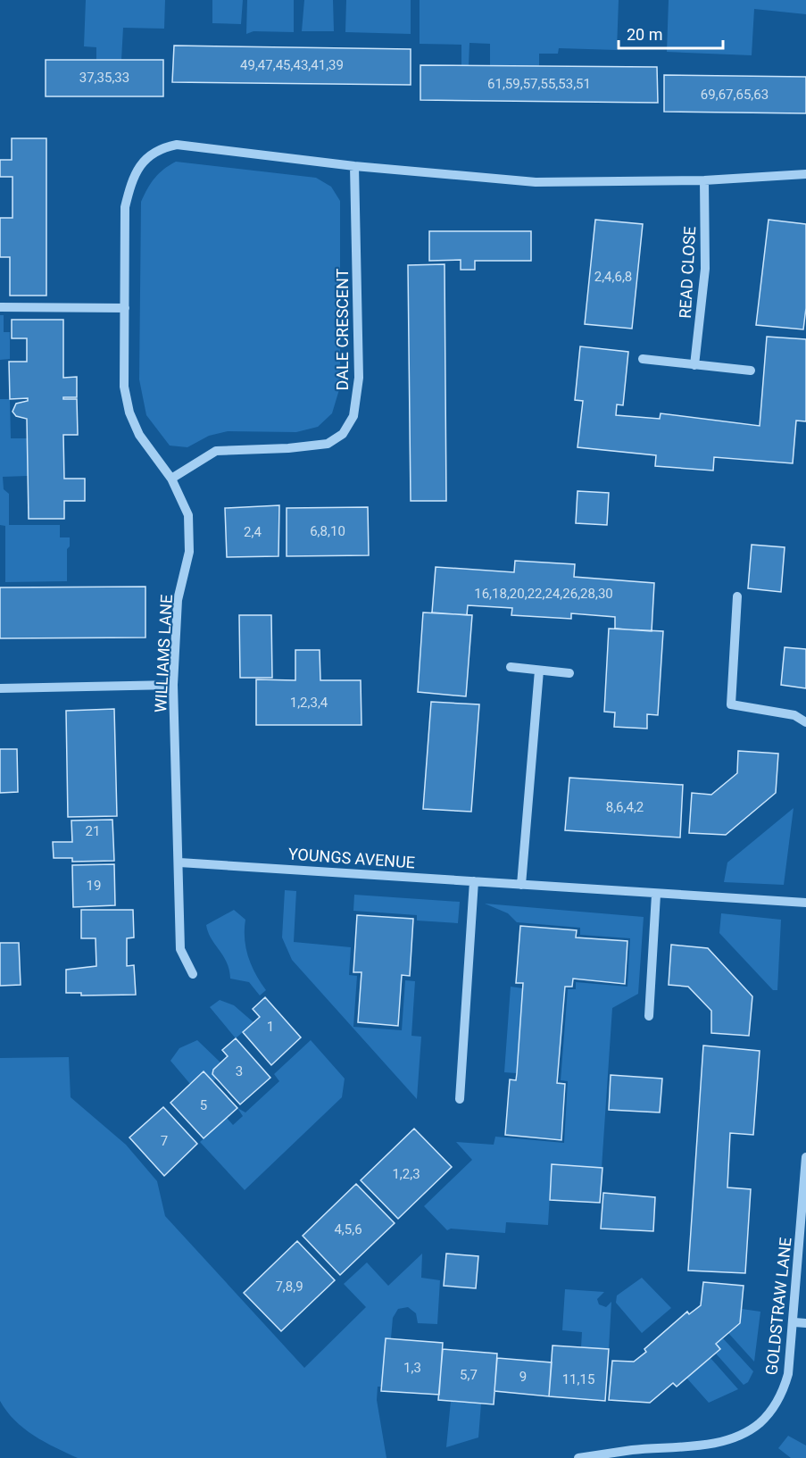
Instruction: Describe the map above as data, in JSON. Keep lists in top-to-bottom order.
{
  "streets": {
    "street": [
      "READ CLOSE",
      "DALE CRESCENT",
      "WILLIAMS LANE",
      "YOUNGS AVENUE",
      "GOLDSTRAW LANE"
    ]
  },
  "crossings": [
    ["DALE CRESCENT", "WILLIAMS LANE"],
    ["WILLIAMS LANE", "YOUNGS AVENUE"]
  ],
  "house_numbers": [
    "49,47,45,43,41,39",
    "37,35,33",
    "61,59,57,55,53,51",
    "69,67,65,63",
    "2,4,6,8",
    "6,8,10",
    "2,4",
    "16,18,20,22,24,26,28,30",
    "1,2,3,4",
    "8,6,4,2",
    "21",
    "19",
    "1",
    "3",
    "5",
    "7",
    "1,2,3",
    "4,5,6",
    "7,8,9",
    "1,3",
    "5,7",
    "9",
    "11,15"
  ],
  "scale_bar": "20 m"
}
